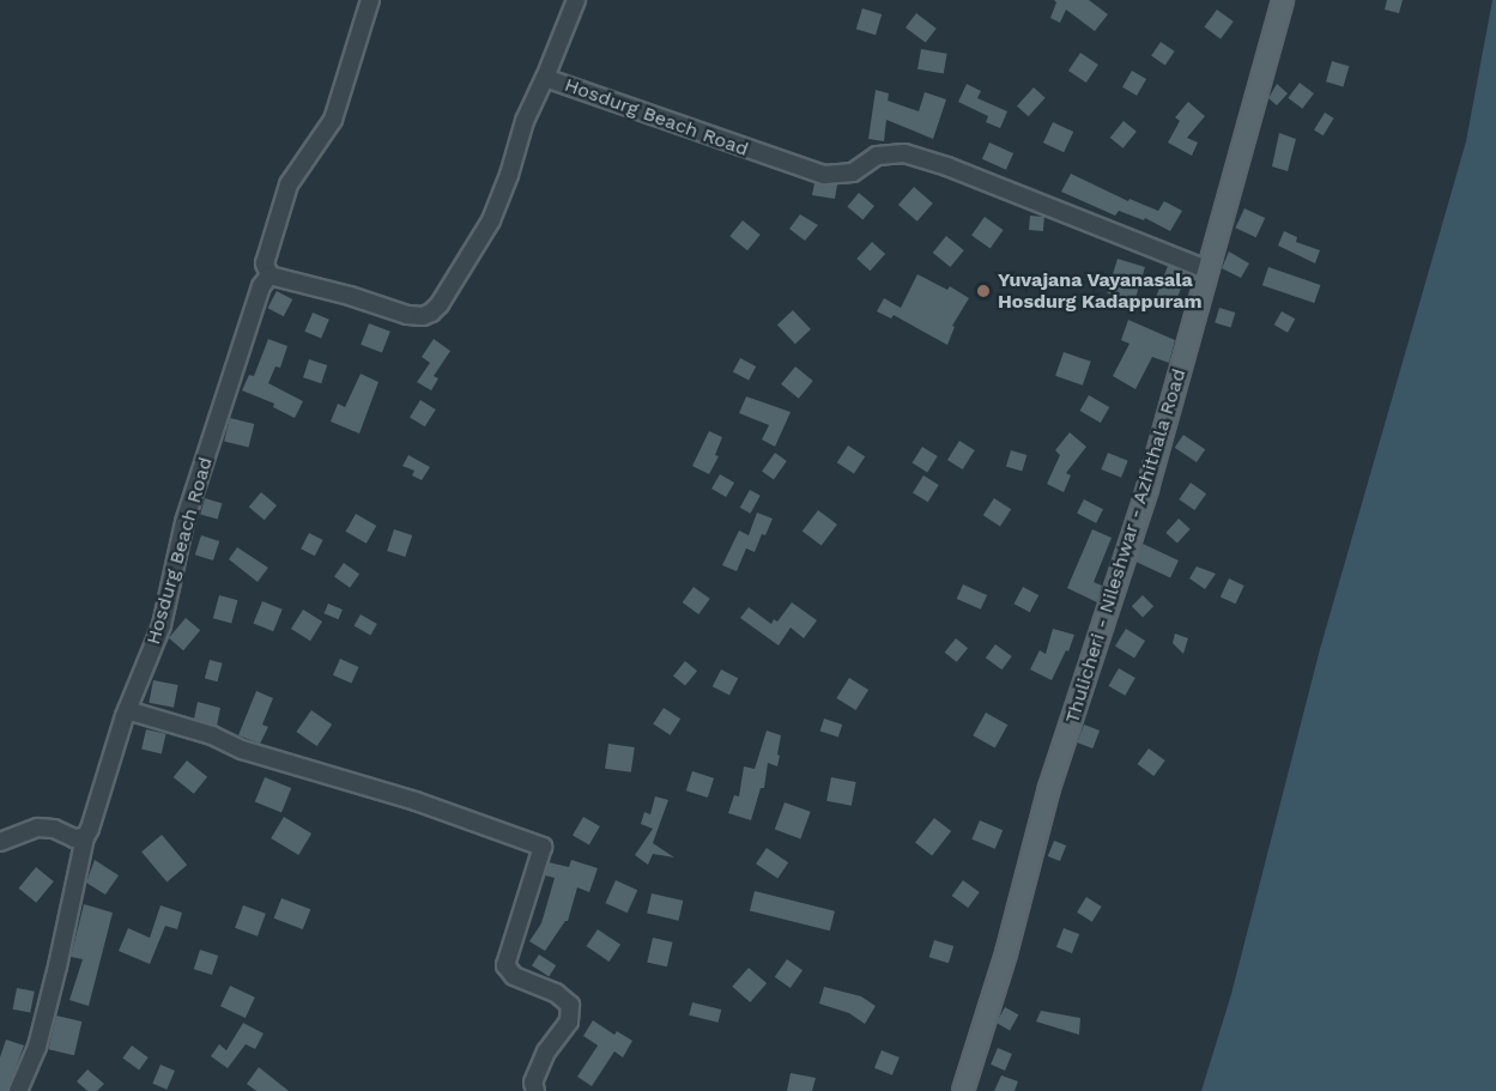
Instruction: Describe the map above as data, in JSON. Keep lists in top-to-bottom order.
{
  "streets": {
    "main road": ["Thulicheri - Nileshwar - Azhithala Road"],
    "street": ["Hosdurg Beach Road"]
  },
  "crossings": [
    ["Hosdurg Beach Road", "Thulicheri - Nileshwar - Azhithala Road"]
  ],
  "places": ["Yuvajana Vayanasala Hosdurg Kadappuram"]
}
